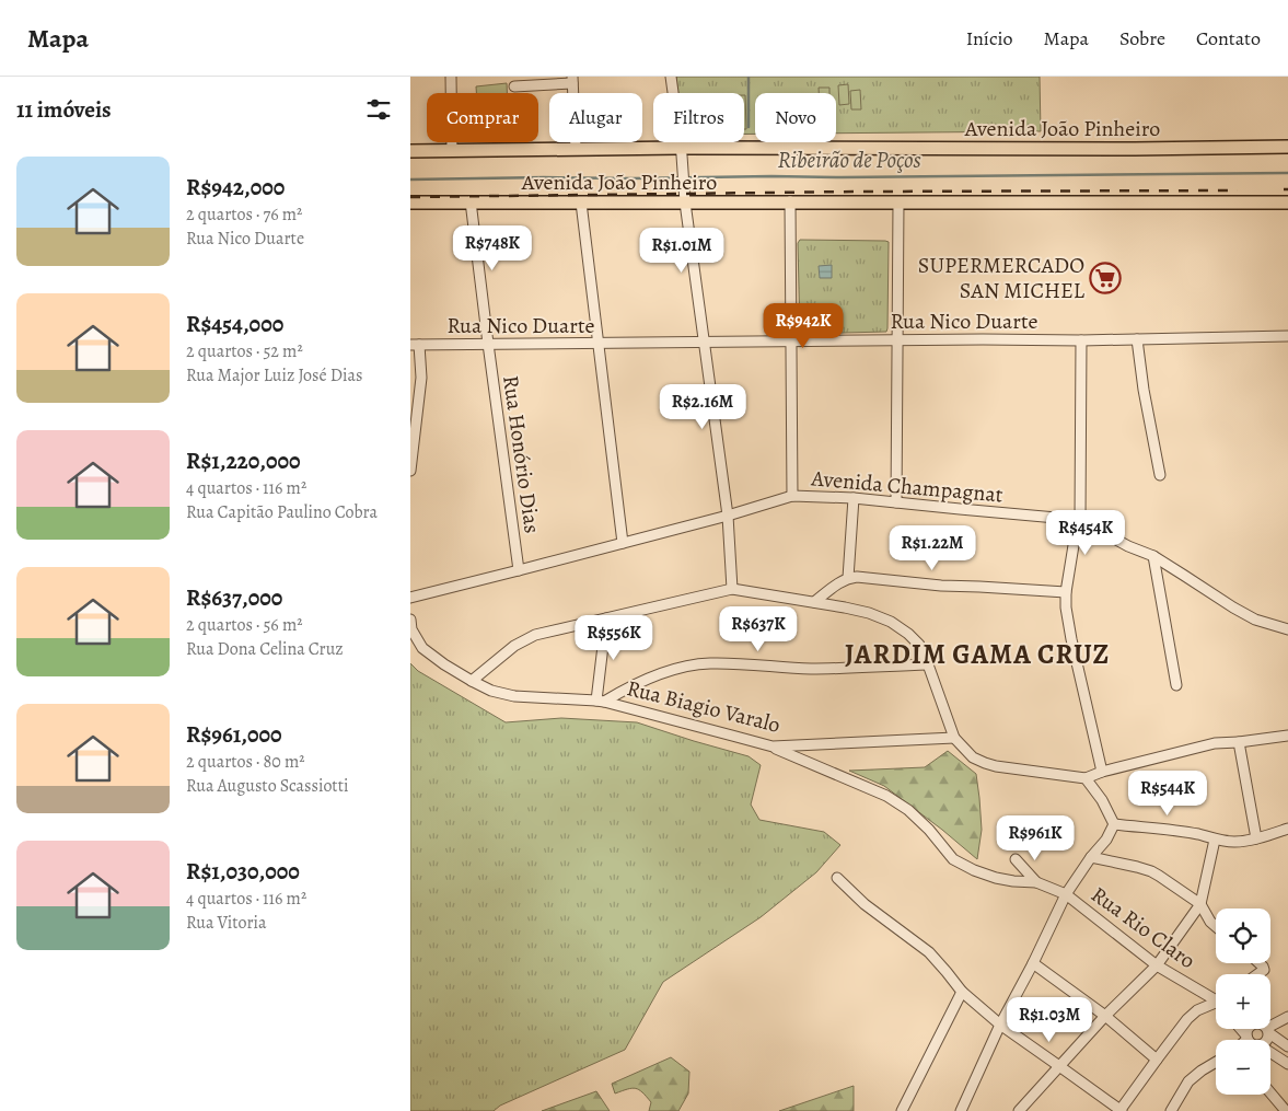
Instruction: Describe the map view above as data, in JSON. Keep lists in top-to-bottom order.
{
  "streets": {
    "main road": ["Avenida João Pinheiro"],
    "street": [
      "Rua Nico Duarte",
      "Rua Honório Dias",
      "Avenida Champagnat",
      "Rua Biagio Varalo",
      "Rua Rio Claro"
    ]
  },
  "crossings": [
    ["Avenida João Pinheiro", "Rua Honório Dias"],
    ["Rua Nico Duarte", "Rua Honório Dias"],
    ["Rua Honório Dias", "Avenida Champagnat"]
  ],
  "districts": ["JARDIM GAMA CRUZ"],
  "water": ["Ribeirão de Poços"],
  "places": {
    "supermarket": ["SUPERMERCADO SAN MICHEL"]
  },
  "page": {
    "header": "Mapa",
    "nav": [
      "Início",
      "Mapa",
      "Sobre",
      "Contato"
    ],
    "heading": "11 imóveis",
    "chip": [
      "Comprar",
      "Alugar",
      "Filtros",
      "Novo"
    ],
    "list": [
      {
        "name": "R$942,000",
        "note": "2 quartos · 76 m² · Rua Nico Duarte"
      },
      {
        "name": "R$454,000",
        "note": "2 quartos · 52 m² · Rua Major Luiz José Dias"
      },
      {
        "name": "R$1,220,000",
        "note": "4 quartos · 116 m² · Rua Capitão Paulino Cobra"
      },
      {
        "name": "R$637,000",
        "note": "2 quartos · 56 m² · Rua Dona Celina Cruz"
      },
      {
        "name": "R$961,000",
        "note": "2 quartos · 80 m² · Rua Augusto Scassiotti"
      },
      {
        "name": "R$1,030,000",
        "note": "4 quartos · 116 m² · Rua Vitoria"
      }
    ],
    "price": [
      "R$748K",
      "R$1.01M",
      "R$942K",
      "R$2.16M",
      "R$454K",
      "R$1.22M",
      "R$637K",
      "R$556K",
      "R$544K",
      "R$961K",
      "R$1.03M"
    ],
    "map_buttons": ["+", "−"]
  }
}
